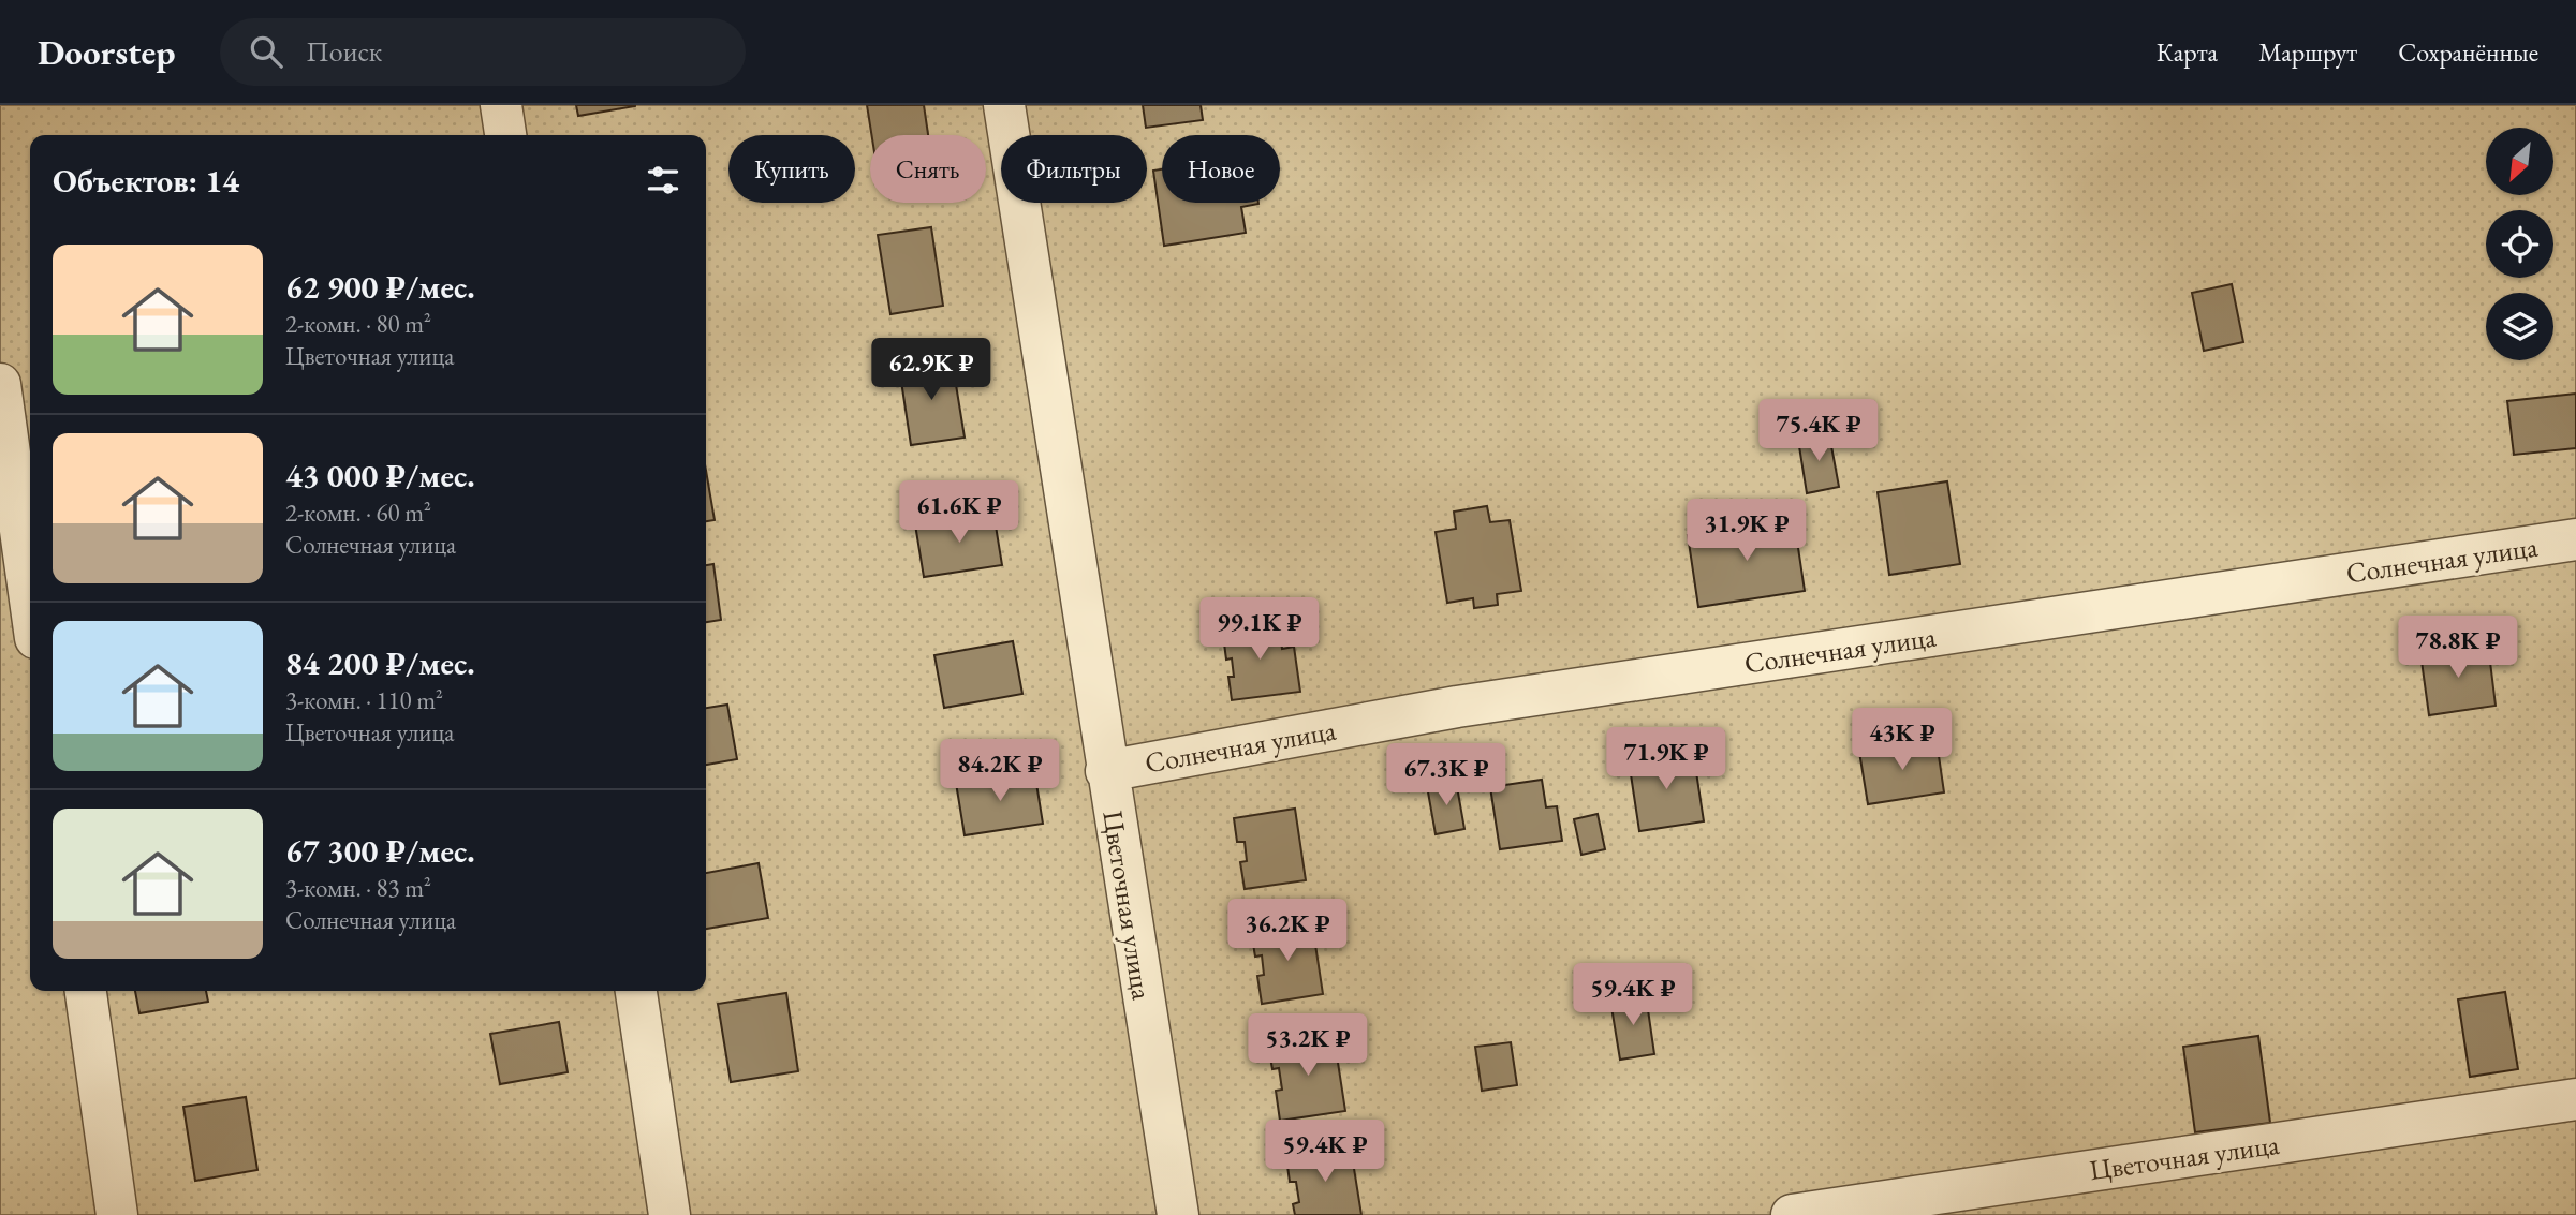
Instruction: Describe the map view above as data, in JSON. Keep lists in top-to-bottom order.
{
  "streets": {
    "street": ["Солнечная улица", "Цветочная улица"]
  },
  "crossings": [
    ["Солнечная улица", "Цветочная улица"]
  ],
  "north": "bottom left",
  "page": {
    "header": "Doorstep",
    "search": "Поиск",
    "nav": ["Карта", "Маршрут", "Сохранённые"],
    "chip": [
      "Купить",
      "Снять",
      "Фильтры",
      "Новое"
    ],
    "heading": "Объектов: 14",
    "list": [
      {
        "name": "62 900 ₽/мес.",
        "note": "2-комн. · 80 m² · Цветочная улица"
      },
      {
        "name": "43 000 ₽/мес.",
        "note": "2-комн. · 60 m² · Солнечная улица"
      },
      {
        "name": "84 200 ₽/мес.",
        "note": "3-комн. · 110 m² · Цветочная улица"
      },
      {
        "name": "67 300 ₽/мес.",
        "note": "3-комн. · 83 m² · Солнечная улица"
      }
    ],
    "price": [
      "62.9K ₽",
      "75.4K ₽",
      "61.6K ₽",
      "31.9K ₽",
      "99.1K ₽",
      "78.8K ₽",
      "43K ₽",
      "71.9K ₽",
      "84.2K ₽",
      "67.3K ₽",
      "36.2K ₽",
      "59.4K ₽",
      "53.2K ₽",
      "59.4K ₽"
    ]
  }
}
